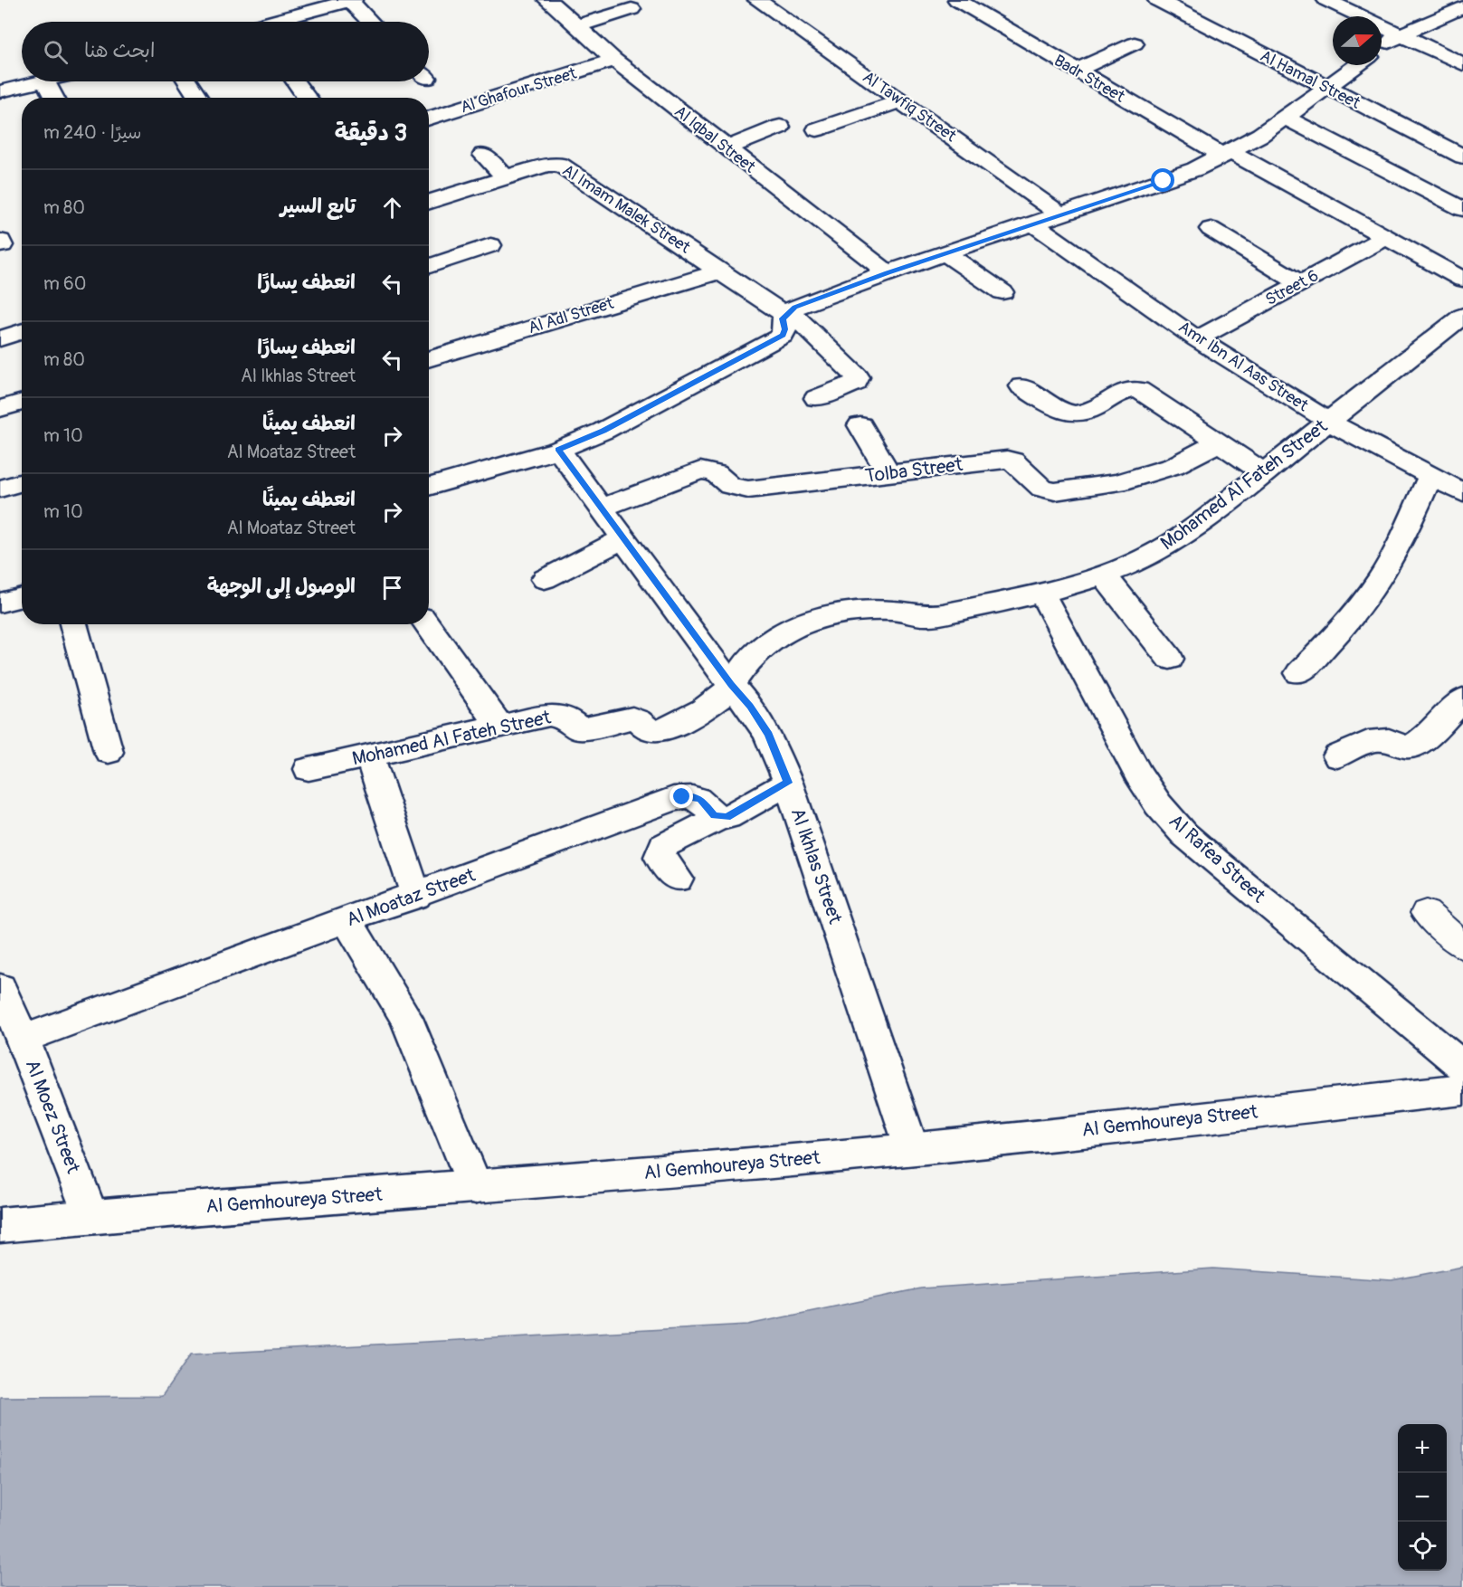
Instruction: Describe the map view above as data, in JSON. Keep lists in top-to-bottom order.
{
  "streets": {
    "street": [
      "Badr Street",
      "Al Hamal Street",
      "Al Ghafour Street",
      "Al Tawfiq Street",
      "Al Iqbal Street",
      "Al Imam Malek Street",
      "Street 6",
      "Al Adl Street",
      "Amr Ibn Al Aas Street",
      "Tolba Street",
      "Mohamed Al Fateh Street",
      "Al Rafea Street",
      "Al Ikhlas Street",
      "Al Moataz Street",
      "Al Moez Street",
      "Al Gemhoureya Street"
    ]
  },
  "crossings": [
    ["Badr Street", "Street 6"],
    ["Al Ghafour Street", "Al Iqbal Street"],
    ["Al Imam Malek Street", "Al Adl Street"],
    ["Street 6", "Amr Ibn Al Aas Street"],
    ["Amr Ibn Al Aas Street", "Mohamed Al Fateh Street"],
    ["Tolba Street", "Al Ikhlas Street"],
    ["Mohamed Al Fateh Street", "Al Rafea Street"],
    ["Mohamed Al Fateh Street", "Al Ikhlas Street"],
    ["Al Ikhlas Street", "Al Gemhoureya Street"],
    ["Al Moataz Street", "Al Moez Street"],
    ["Al Moez Street", "Al Gemhoureya Street"]
  ],
  "north": "right",
  "page": {
    "search": "ابحث هنا",
    "heading": ["3 دقيقة", "سيرًا · 240 m"],
    "list": [
      ["تابع السير", "80 m"],
      ["انعطف يسارًا", "60 m"],
      ["انعطف يسارًا", "Al Ikhlas Street", "80 m"],
      ["انعطف يمينًا", "Al Moataz Street", "10 m"],
      ["انعطف يمينًا", "Al Moataz Street", "10 m"],
      "الوصول إلى الوجهة"
    ],
    "map_buttons": ["+", "−"]
  }
}
